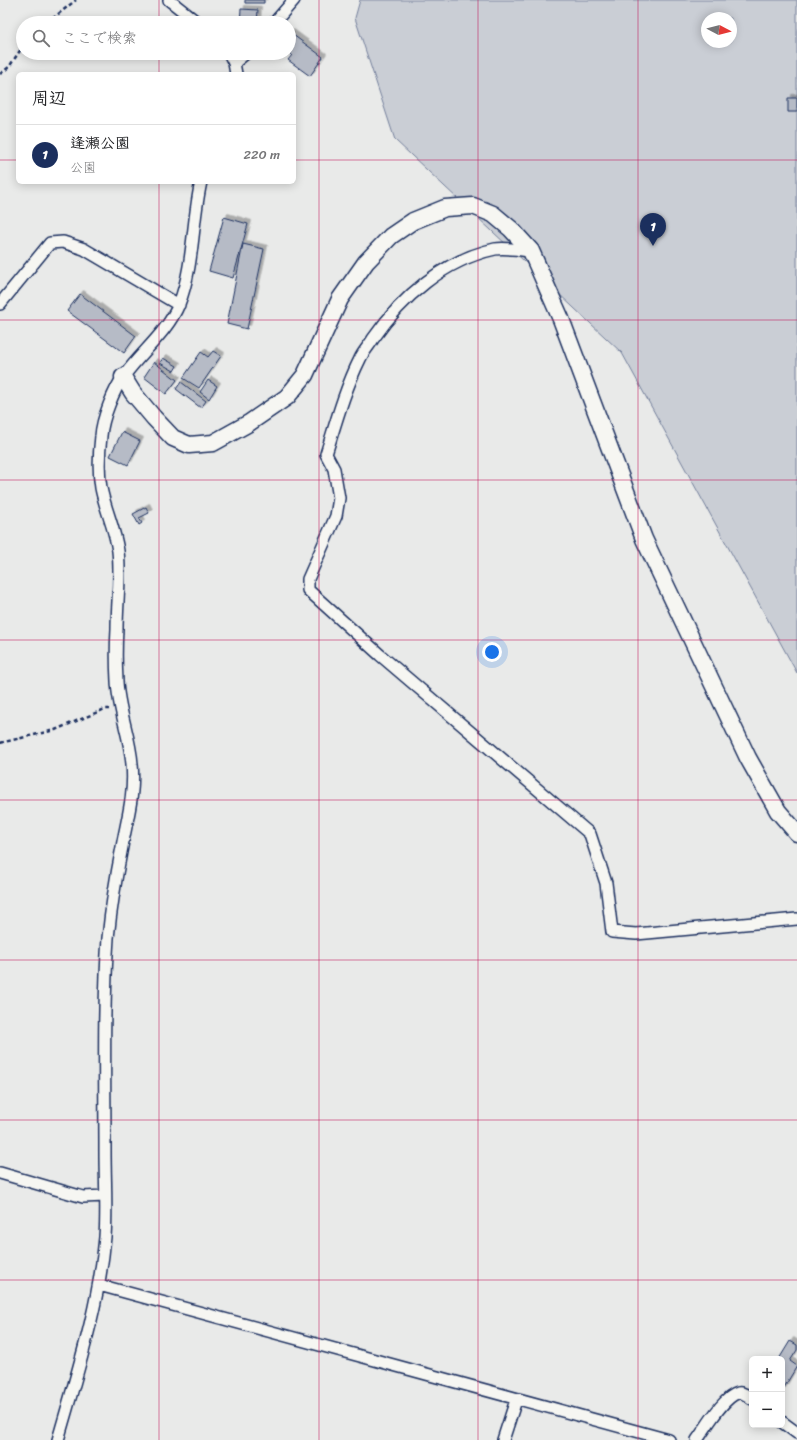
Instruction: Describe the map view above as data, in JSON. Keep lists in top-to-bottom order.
{
  "north": "right",
  "page": {
    "search": "ここで検索",
    "heading": "周辺",
    "list": [
      {
        "mark": "1",
        "name": "逢瀬公園",
        "note": "公園",
        "value": "220 m"
      }
    ],
    "pins": "1",
    "map_buttons": ["+", "−"]
  }
}
